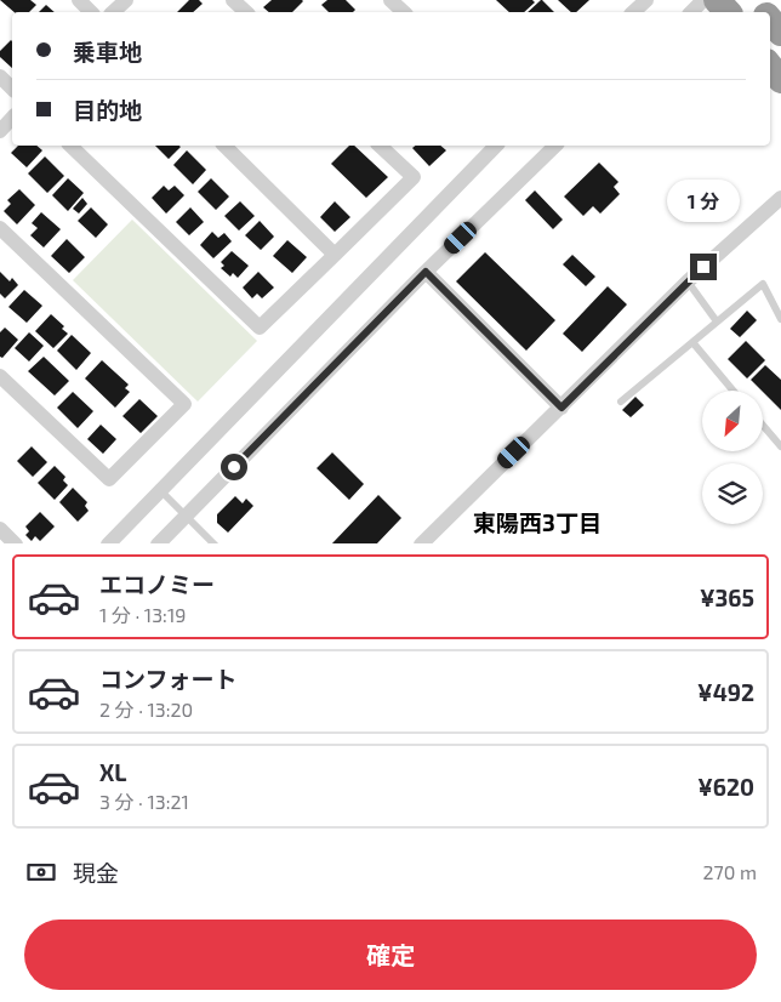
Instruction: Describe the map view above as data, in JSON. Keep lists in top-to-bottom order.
{
  "districts": ["東陽西3丁目"],
  "north": "bottom left",
  "page": {
    "banner": ["乗車地", "目的地"],
    "bubble": "1 分",
    "list": [
      {
        "name": "エコノミー",
        "note": "1 分 · 13:19",
        "value": "¥365"
      },
      {
        "name": "コンフォート",
        "note": "2 分 · 13:20",
        "value": "¥492"
      },
      {
        "name": "XL",
        "note": "3 分 · 13:21",
        "value": "¥620"
      }
    ],
    "pay": ["現金", "270 m"],
    "buttons": "確定"
  }
}
